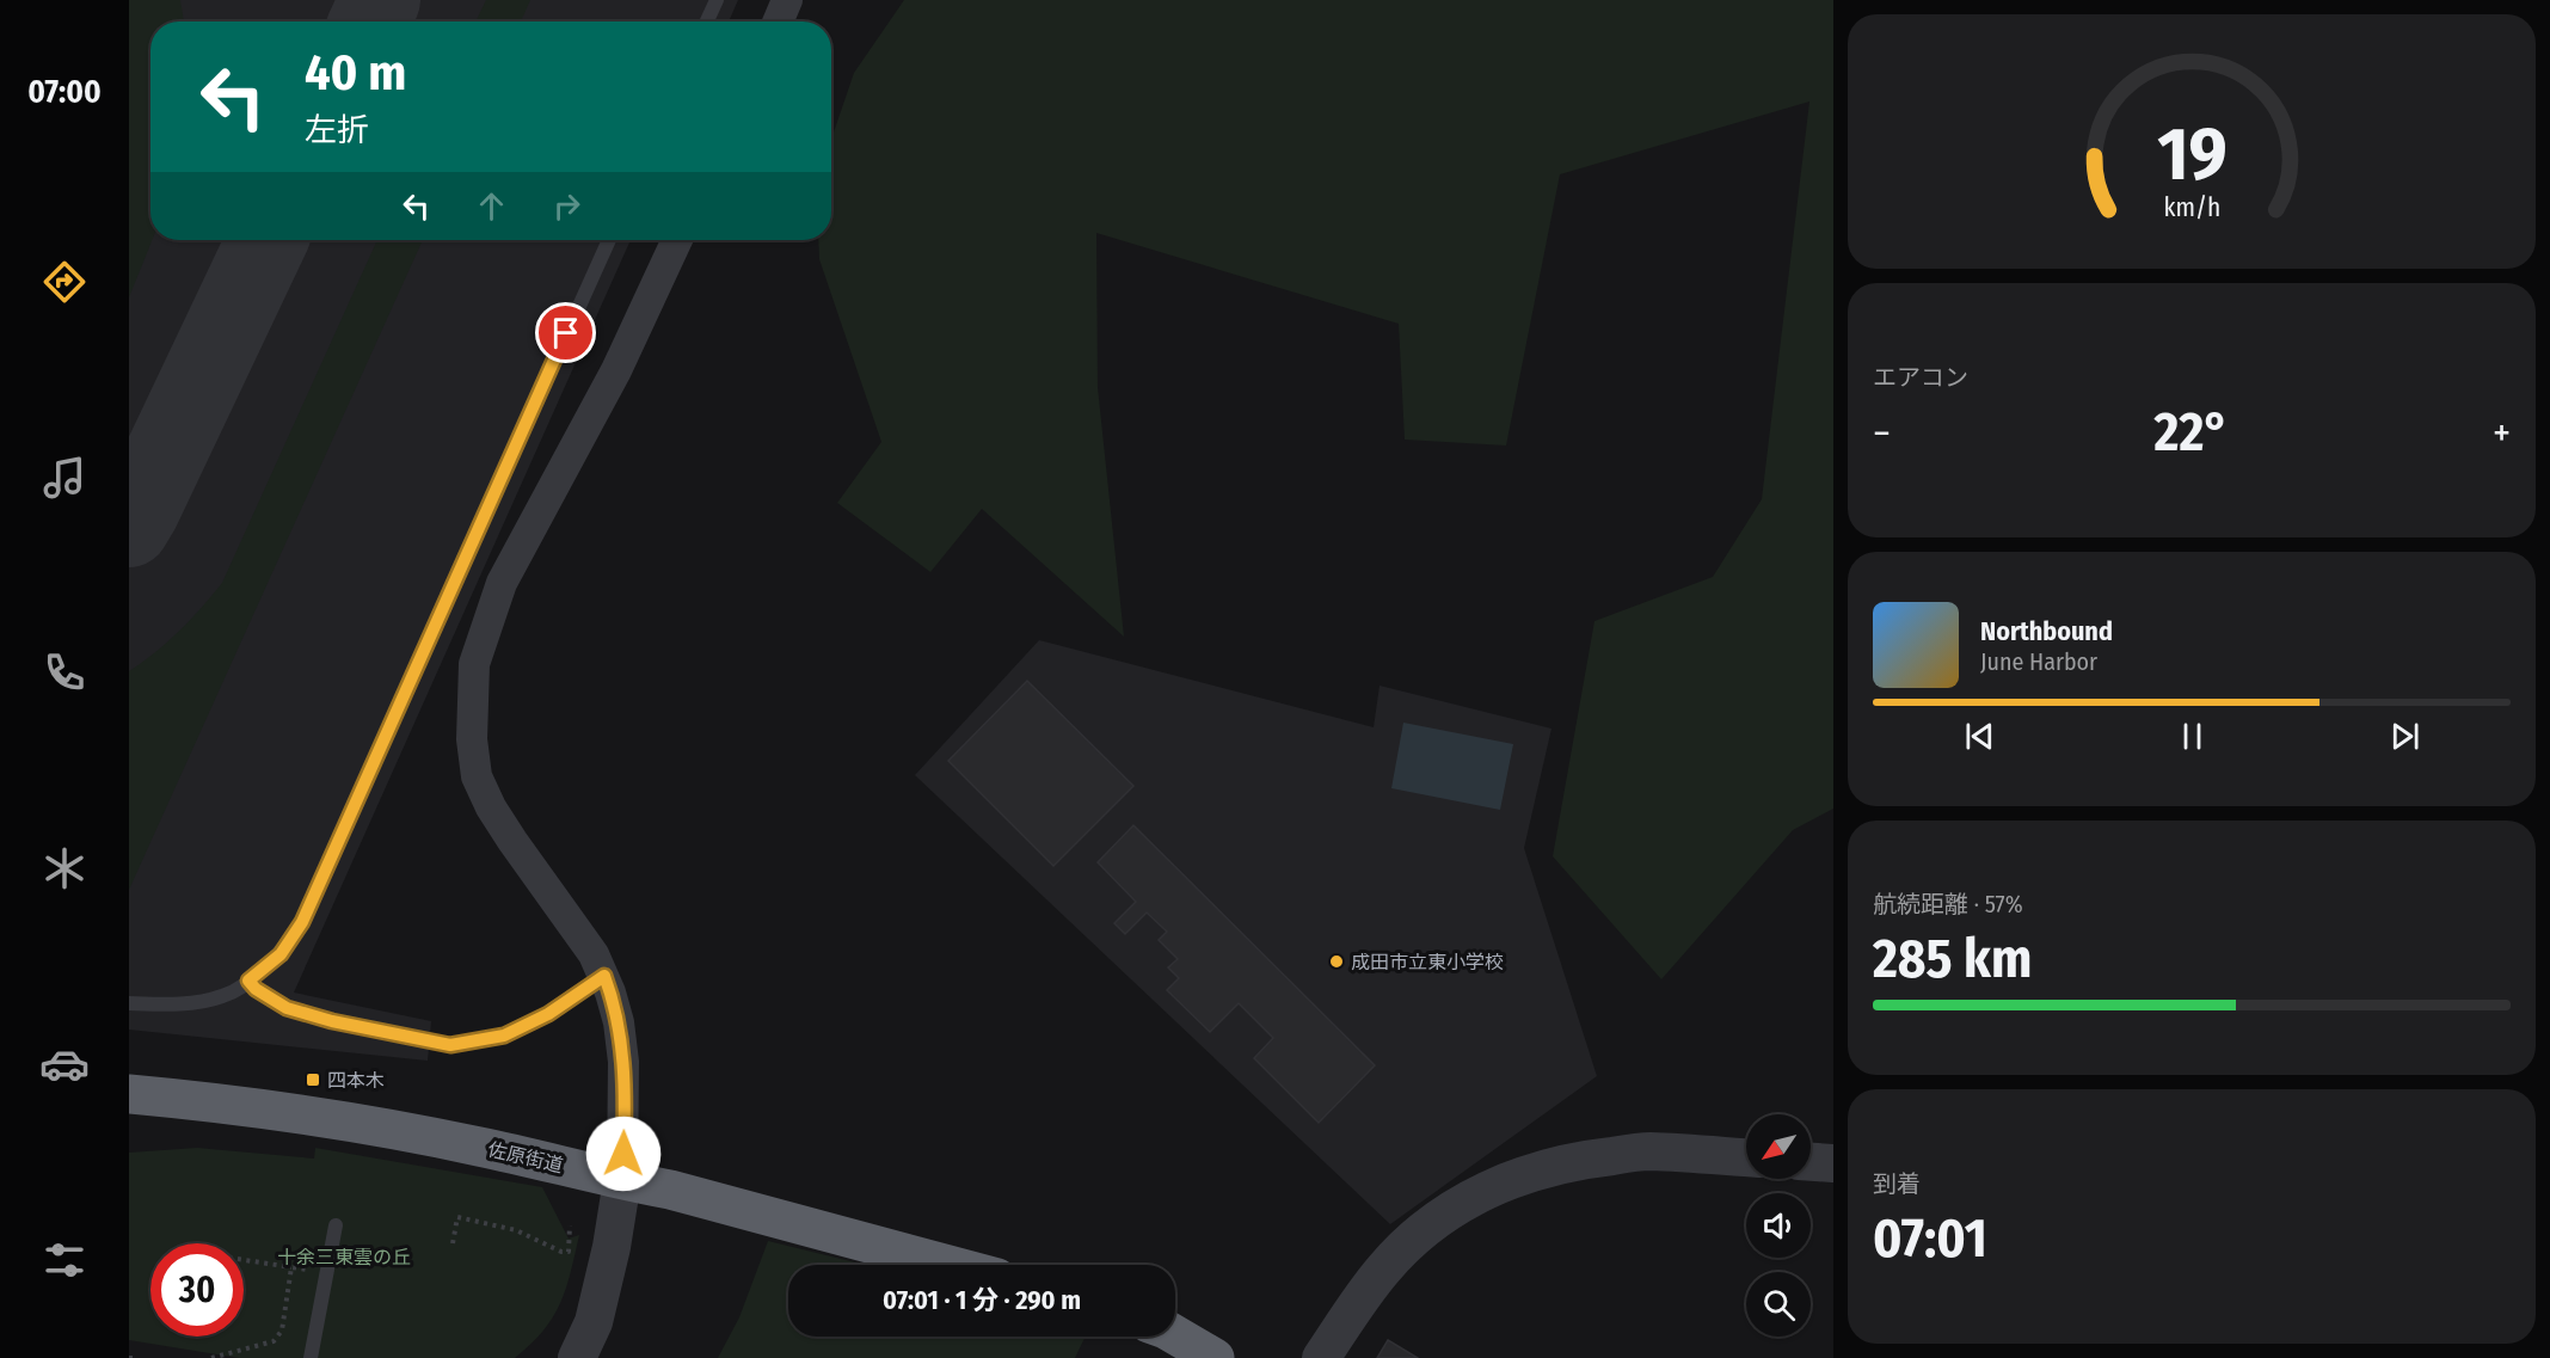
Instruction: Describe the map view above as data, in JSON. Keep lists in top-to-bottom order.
{
  "streets": {
    "highway": ["佐原街道"]
  },
  "parks": ["十余三東雲の丘"],
  "places": {
    "other": ["成田市立東小学校"],
    "transit": ["四本木"]
  },
  "north": "bottom left",
  "page": {
    "tabs": "07:00",
    "turn": ["40 m", "左折"],
    "tile": [
      "エアコン",
      ["航続距離 · 57%", "285 km"],
      ["到着", "07:01"]
    ],
    "heat": ["−", "22°", "+"],
    "song": ["Northbound", "June Harbor"],
    "limit": "30",
    "trip": "07:01 · 1 分 · 290 m",
    "gauge": ["19", "km/h"]
  }
}
